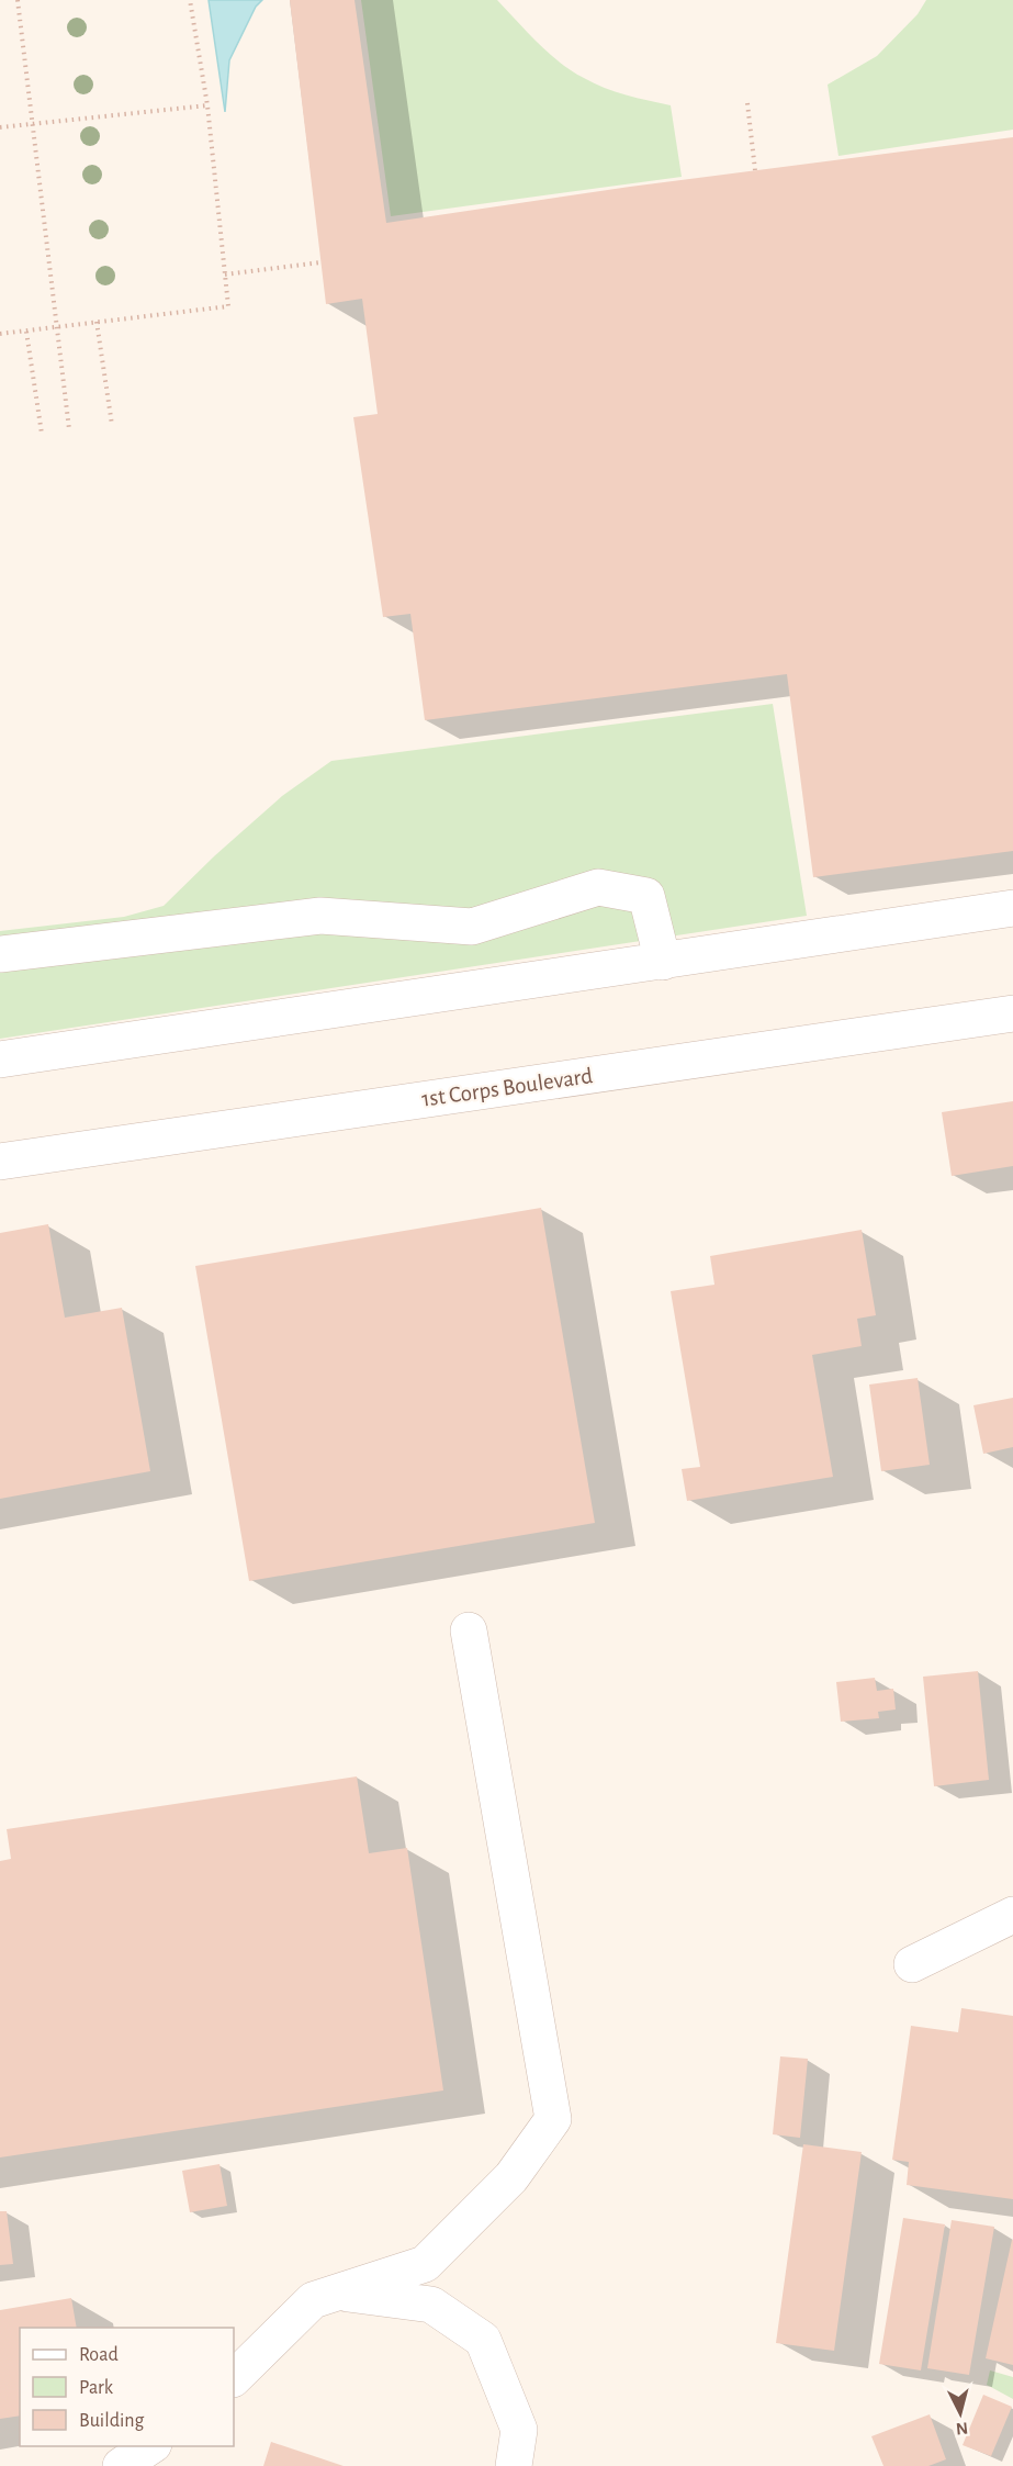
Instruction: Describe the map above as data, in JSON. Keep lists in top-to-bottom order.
{
  "streets": {
    "lane": ["1st Corps Boulevard"]
  },
  "legend": ["Road", "Park", "Building"],
  "north": "bottom"
}
